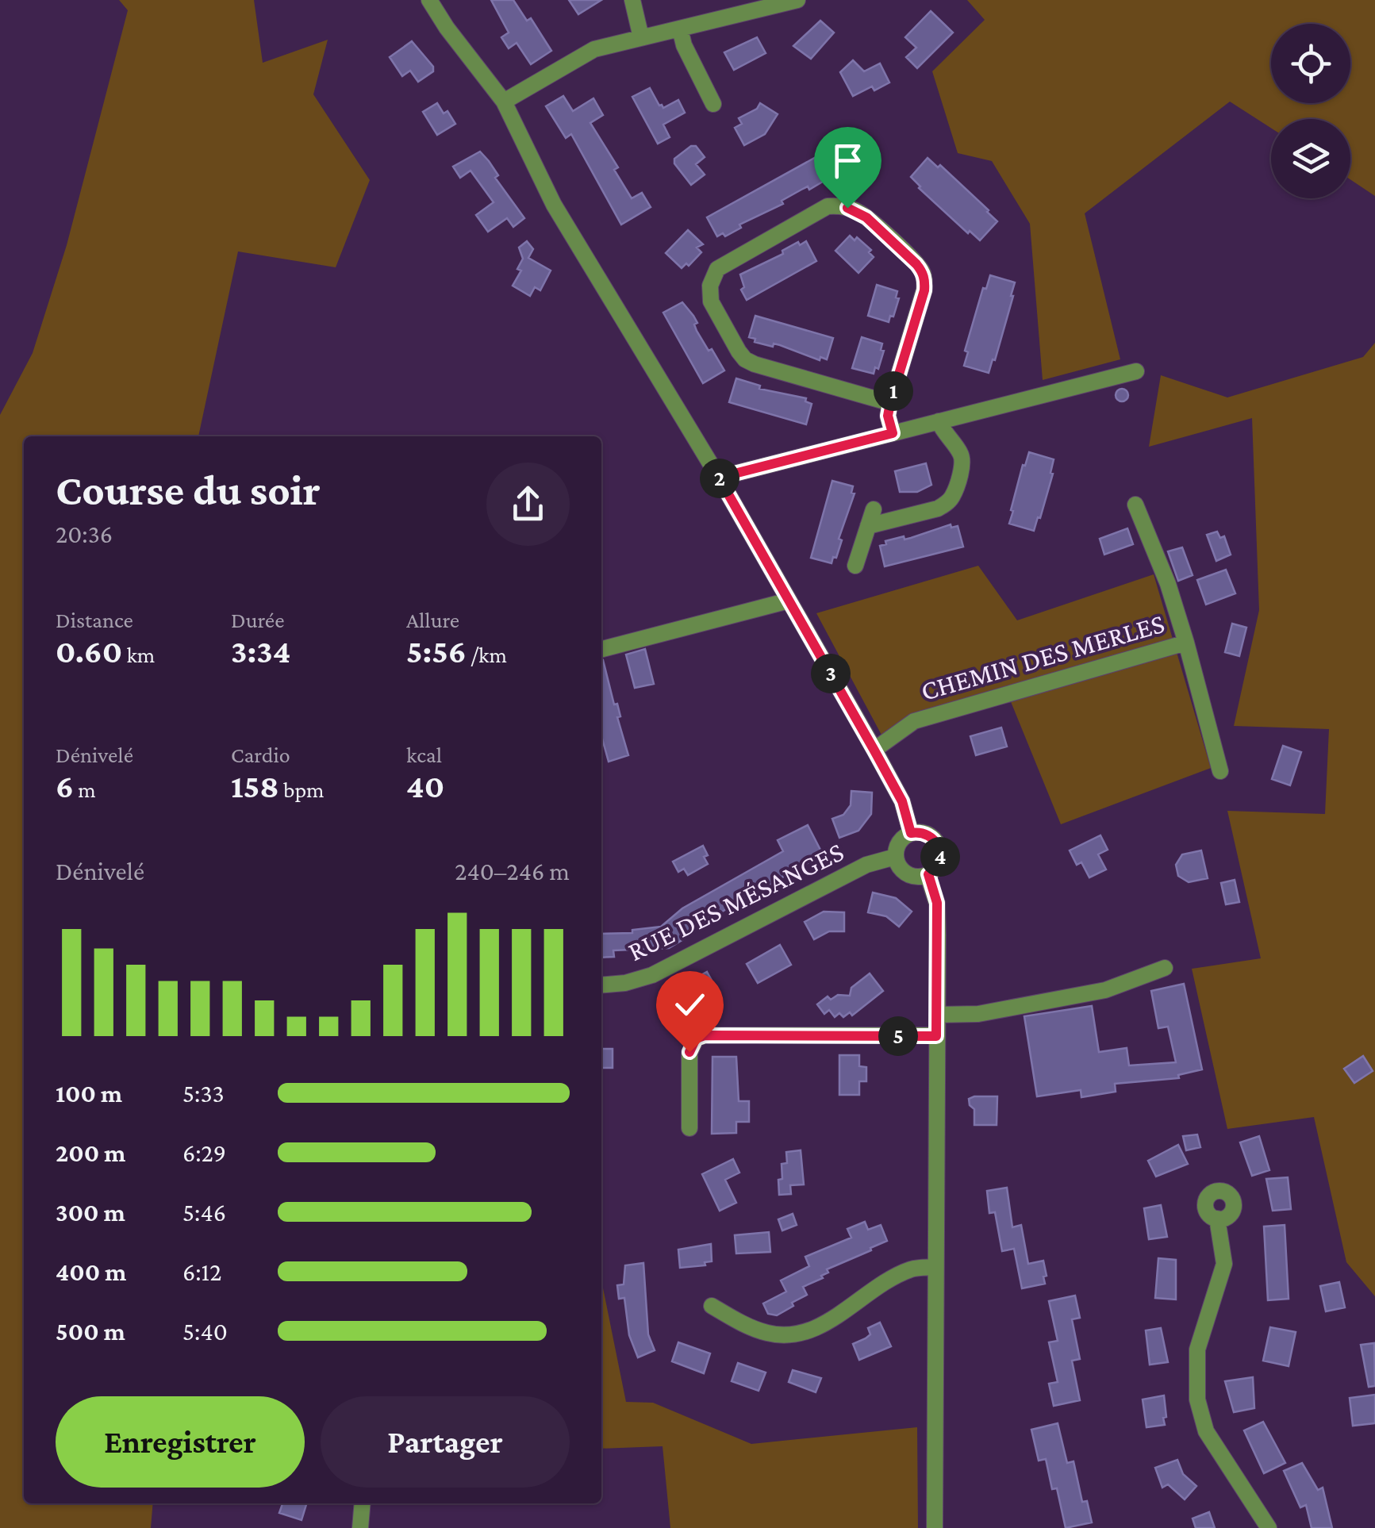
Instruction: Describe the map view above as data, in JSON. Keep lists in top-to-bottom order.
{
  "streets": {
    "street": ["CHEMIN DES MERLES", "RUE DES MÉSANGES"]
  },
  "page": {
    "pins": [
      "1",
      "2",
      "3",
      "4",
      "5"
    ],
    "heading": ["Course du soir", "20:36"],
    "stats": [
      ["Distance", "0.60 km"],
      ["Durée", "3:34"],
      ["Allure", "5:56 /km"],
      ["Dénivelé", "6 m"],
      ["Cardio", "158 bpm"],
      ["kcal", "40"]
    ],
    "chart": ["Dénivelé", "240–246 m"],
    "list": [
      {
        "name": "100 m",
        "note": "5:33"
      },
      {
        "name": "200 m",
        "note": "6:29"
      },
      {
        "name": "300 m",
        "note": "5:46"
      },
      {
        "name": "400 m",
        "note": "6:12"
      },
      {
        "name": "500 m",
        "note": "5:40"
      }
    ],
    "buttons": ["Enregistrer", "Partager"]
  }
}
